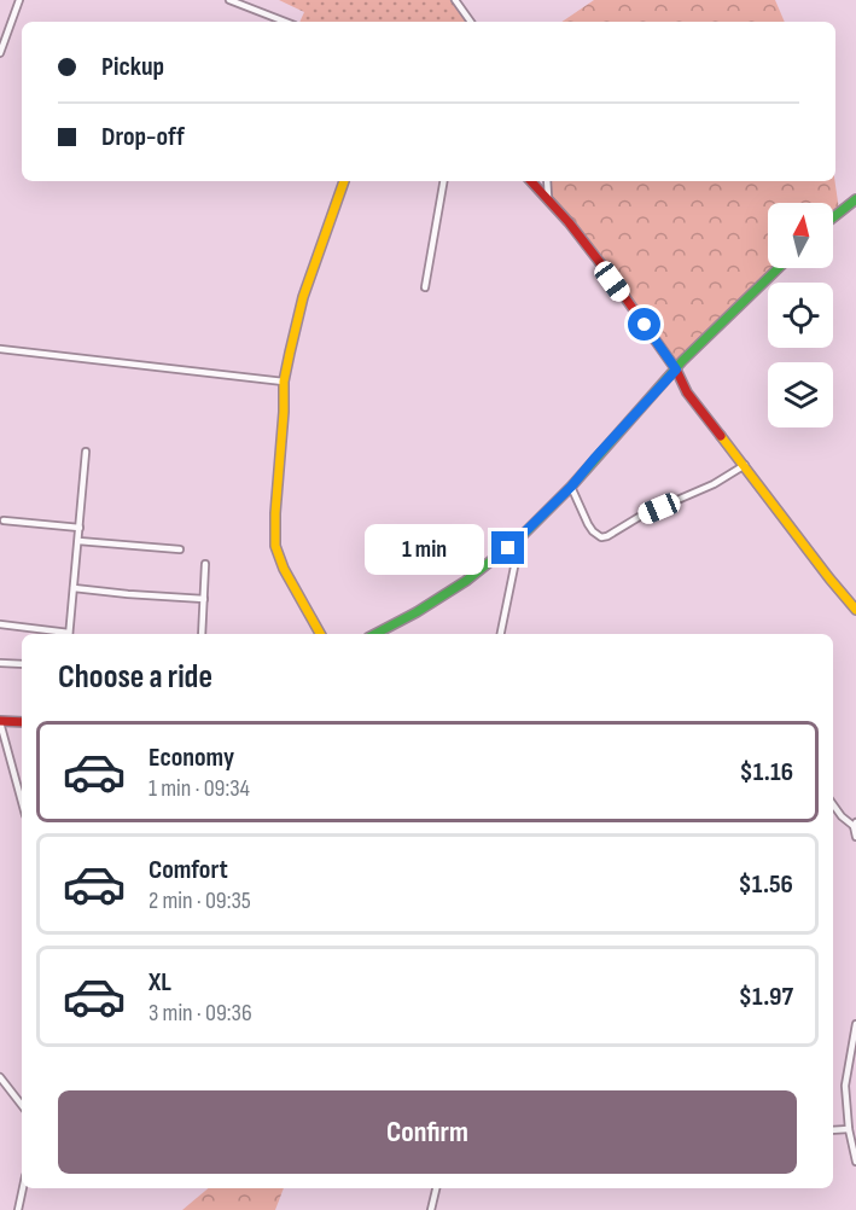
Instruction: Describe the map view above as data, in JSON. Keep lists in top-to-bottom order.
{
  "north": "top",
  "page": {
    "banner": ["Pickup", "Drop-off"],
    "bubble": "1 min",
    "heading": "Choose a ride",
    "list": [
      {
        "name": "Economy",
        "note": "1 min · 09:34",
        "value": "$1.16"
      },
      {
        "name": "Comfort",
        "note": "2 min · 09:35",
        "value": "$1.56"
      },
      {
        "name": "XL",
        "note": "3 min · 09:36",
        "value": "$1.97"
      }
    ],
    "buttons": "Confirm"
  }
}
